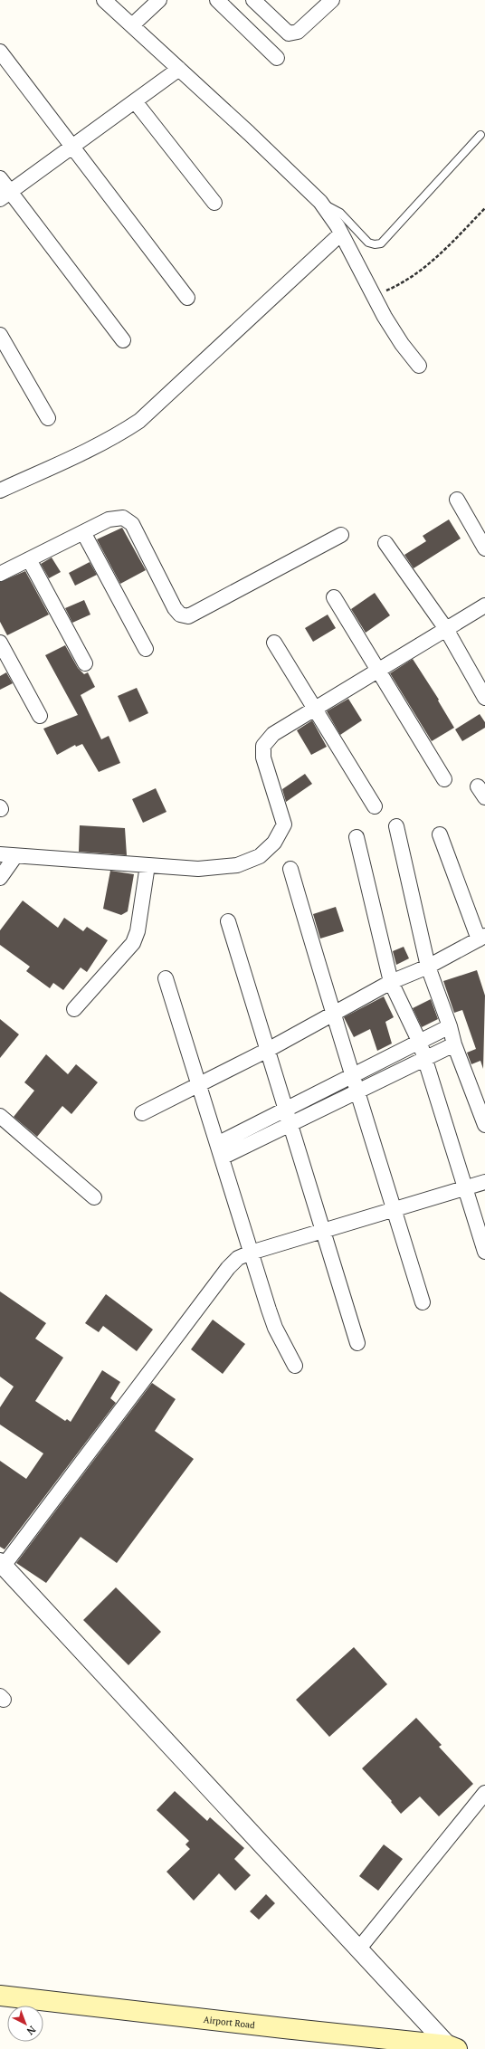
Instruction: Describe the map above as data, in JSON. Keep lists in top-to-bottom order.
{
  "streets": {
    "main road": ["Airport Road"]
  },
  "north": "bottom right"
}
